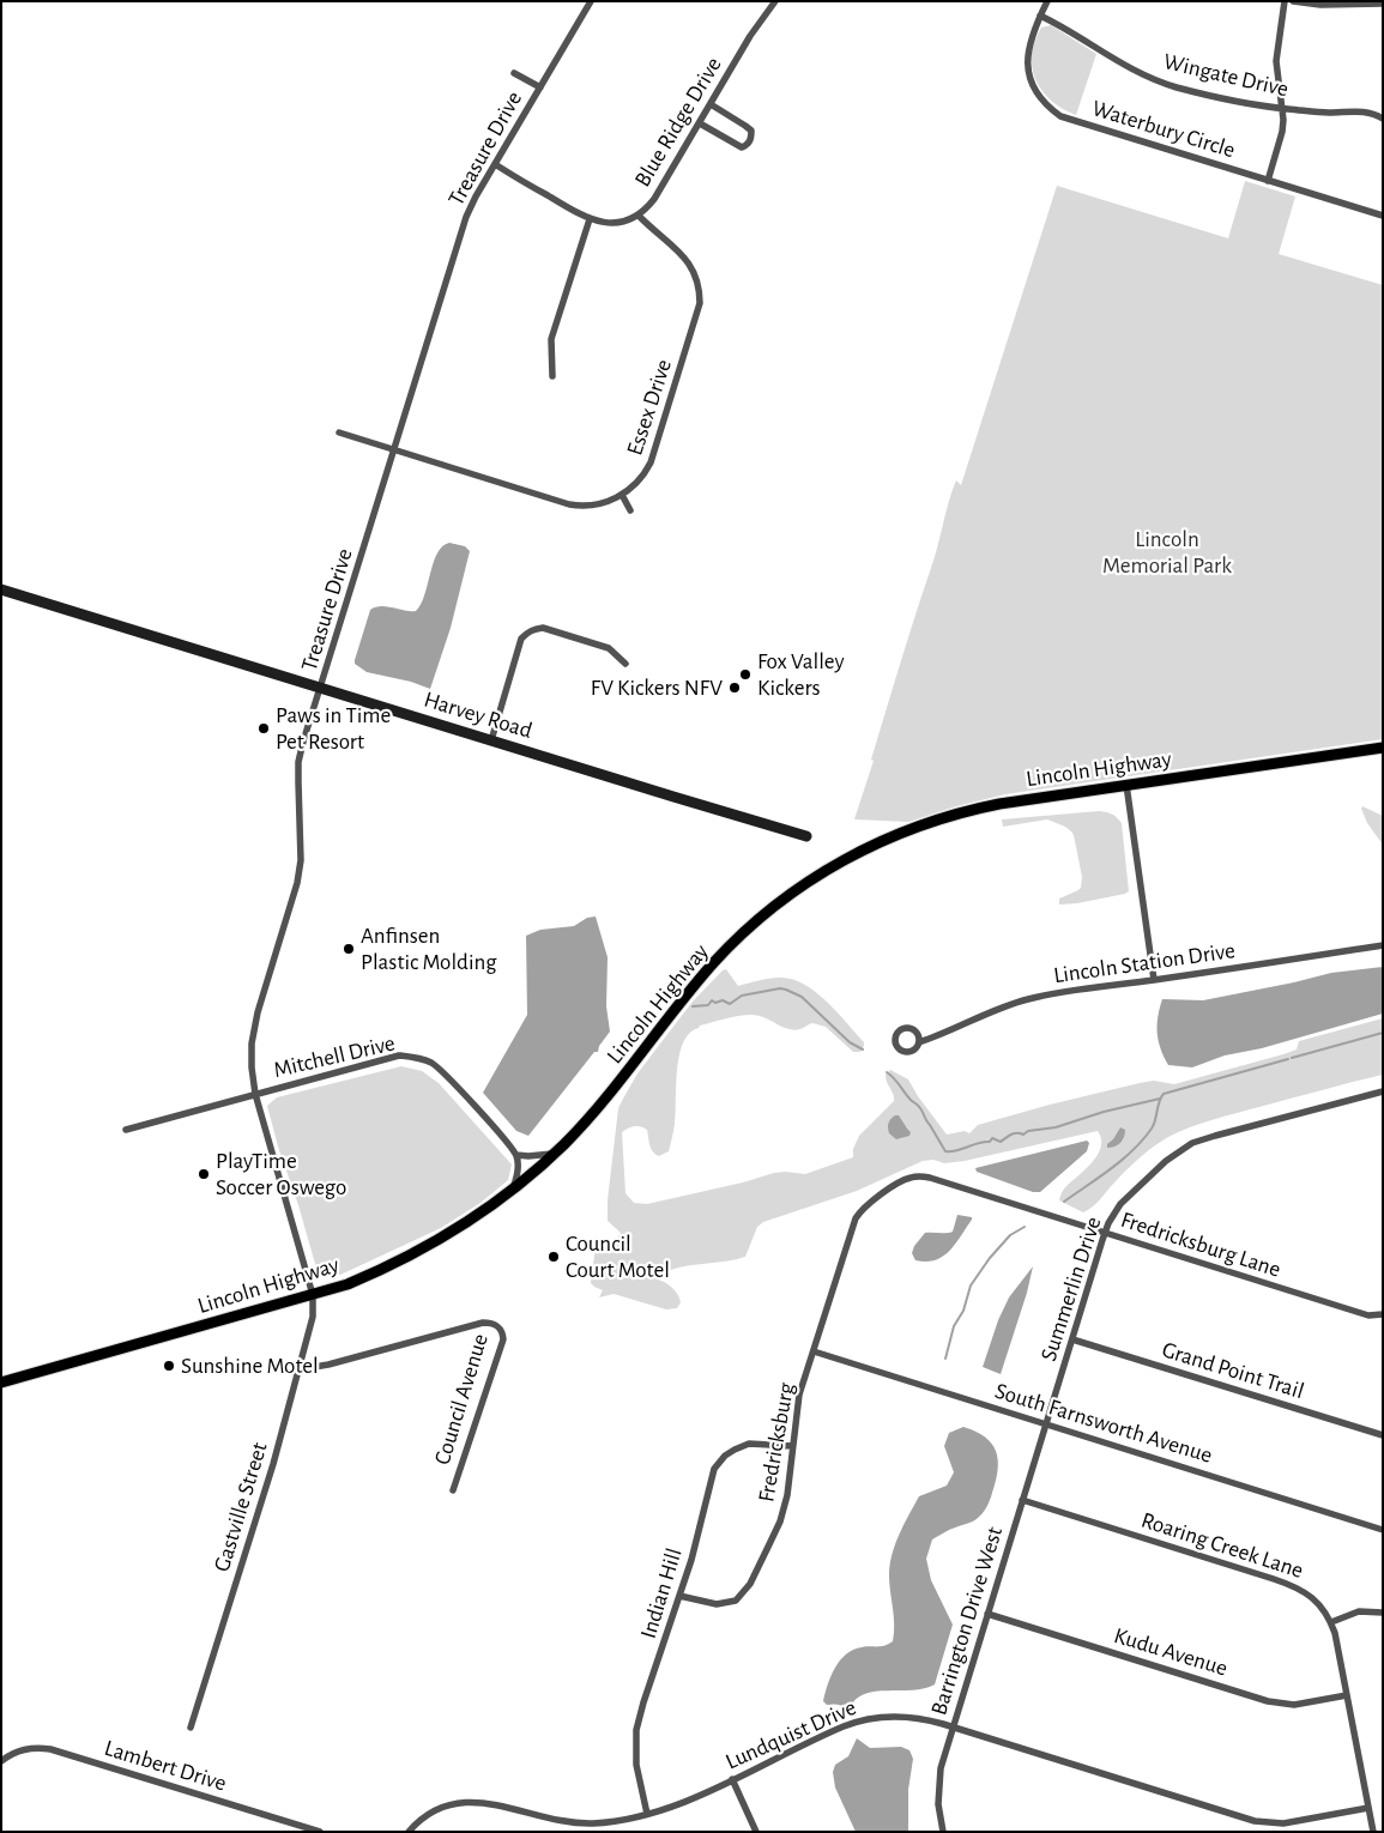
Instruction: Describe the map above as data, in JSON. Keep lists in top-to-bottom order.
{
  "streets": {
    "main road": ["Lincoln Highway"],
    "street": [
      "Wingate Drive",
      "Blue Ridge Drive",
      "Waterbury Circle",
      "Treasure Drive",
      "Essex Drive",
      "Harvey Road",
      "Lincoln Station Drive",
      "Mitchell Drive",
      "Fredricksburg Lane",
      "Summerlin Drive",
      "Grand Point Trail",
      "Council Avenue",
      "South Farnsworth Avenue",
      "Fredricksburg",
      "Gastville Street",
      "Roaring Creek Lane",
      "Indian Hill",
      "Barrington Drive West",
      "Kudu Avenue",
      "Lundquist Drive",
      "Lambert Drive"
    ]
  },
  "crossings": [
    ["Wingate Drive", "Waterbury Circle"],
    ["Blue Ridge Drive", "Treasure Drive"],
    ["Blue Ridge Drive", "Essex Drive"],
    ["Treasure Drive", "Essex Drive"],
    ["Treasure Drive", "Harvey Road"],
    ["Treasure Drive", "Lincoln Highway"],
    ["Treasure Drive", "Mitchell Drive"],
    ["Treasure Drive", "Gastville Street"],
    ["Lincoln Highway", "Gastville Street"],
    ["Fredricksburg Lane", "Summerlin Drive"],
    ["Fredricksburg Lane", "Fredricksburg"],
    ["Summerlin Drive", "Grand Point Trail"],
    ["Summerlin Drive", "South Farnsworth Avenue"],
    ["Summerlin Drive", "Barrington Drive West"],
    ["Council Avenue", "Gastville Street"],
    ["South Farnsworth Avenue", "Fredricksburg"],
    ["South Farnsworth Avenue", "Barrington Drive West"],
    ["Fredricksburg", "Indian Hill"],
    ["Roaring Creek Lane", "Barrington Drive West"],
    ["Roaring Creek Lane", "Kudu Avenue"],
    ["Roaring Creek Lane", "Lundquist Drive"],
    ["Indian Hill", "Lundquist Drive"],
    ["Barrington Drive West", "Kudu Avenue"],
    ["Barrington Drive West", "Lundquist Drive"]
  ],
  "parks": ["Lincoln Memorial Park"],
  "places": [
    "Fox Valley Kickers",
    "FV Kickers NFV",
    "Paws in Time Pet Resort",
    "Anfinsen Plastic Molding",
    "PlayTime Soccer Oswego",
    "Council Court Motel",
    "Sunshine Motel"
  ]
}
